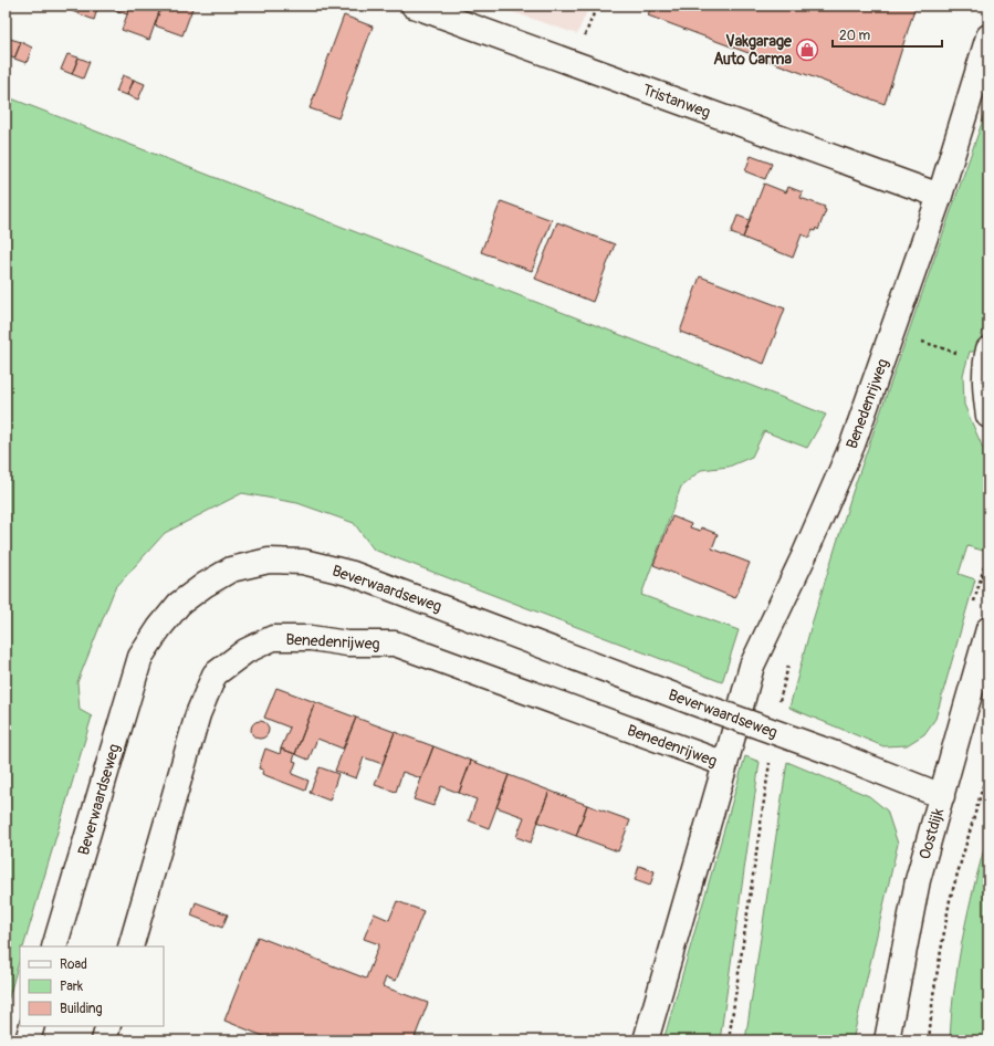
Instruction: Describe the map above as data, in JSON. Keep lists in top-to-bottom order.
{
  "streets": {
    "street": [
      "Tristanweg",
      "Benedenrijweg",
      "Beverwaardseweg",
      "Oostdijk"
    ]
  },
  "crossings": [
    ["Tristanweg", "Benedenrijweg"],
    ["Beverwaardseweg", "Oostdijk"]
  ],
  "places": {
    "shop": ["Vakgarage Auto Carma"]
  },
  "legend": ["Road", "Park", "Building"],
  "scale_bar": "20 m"
}
